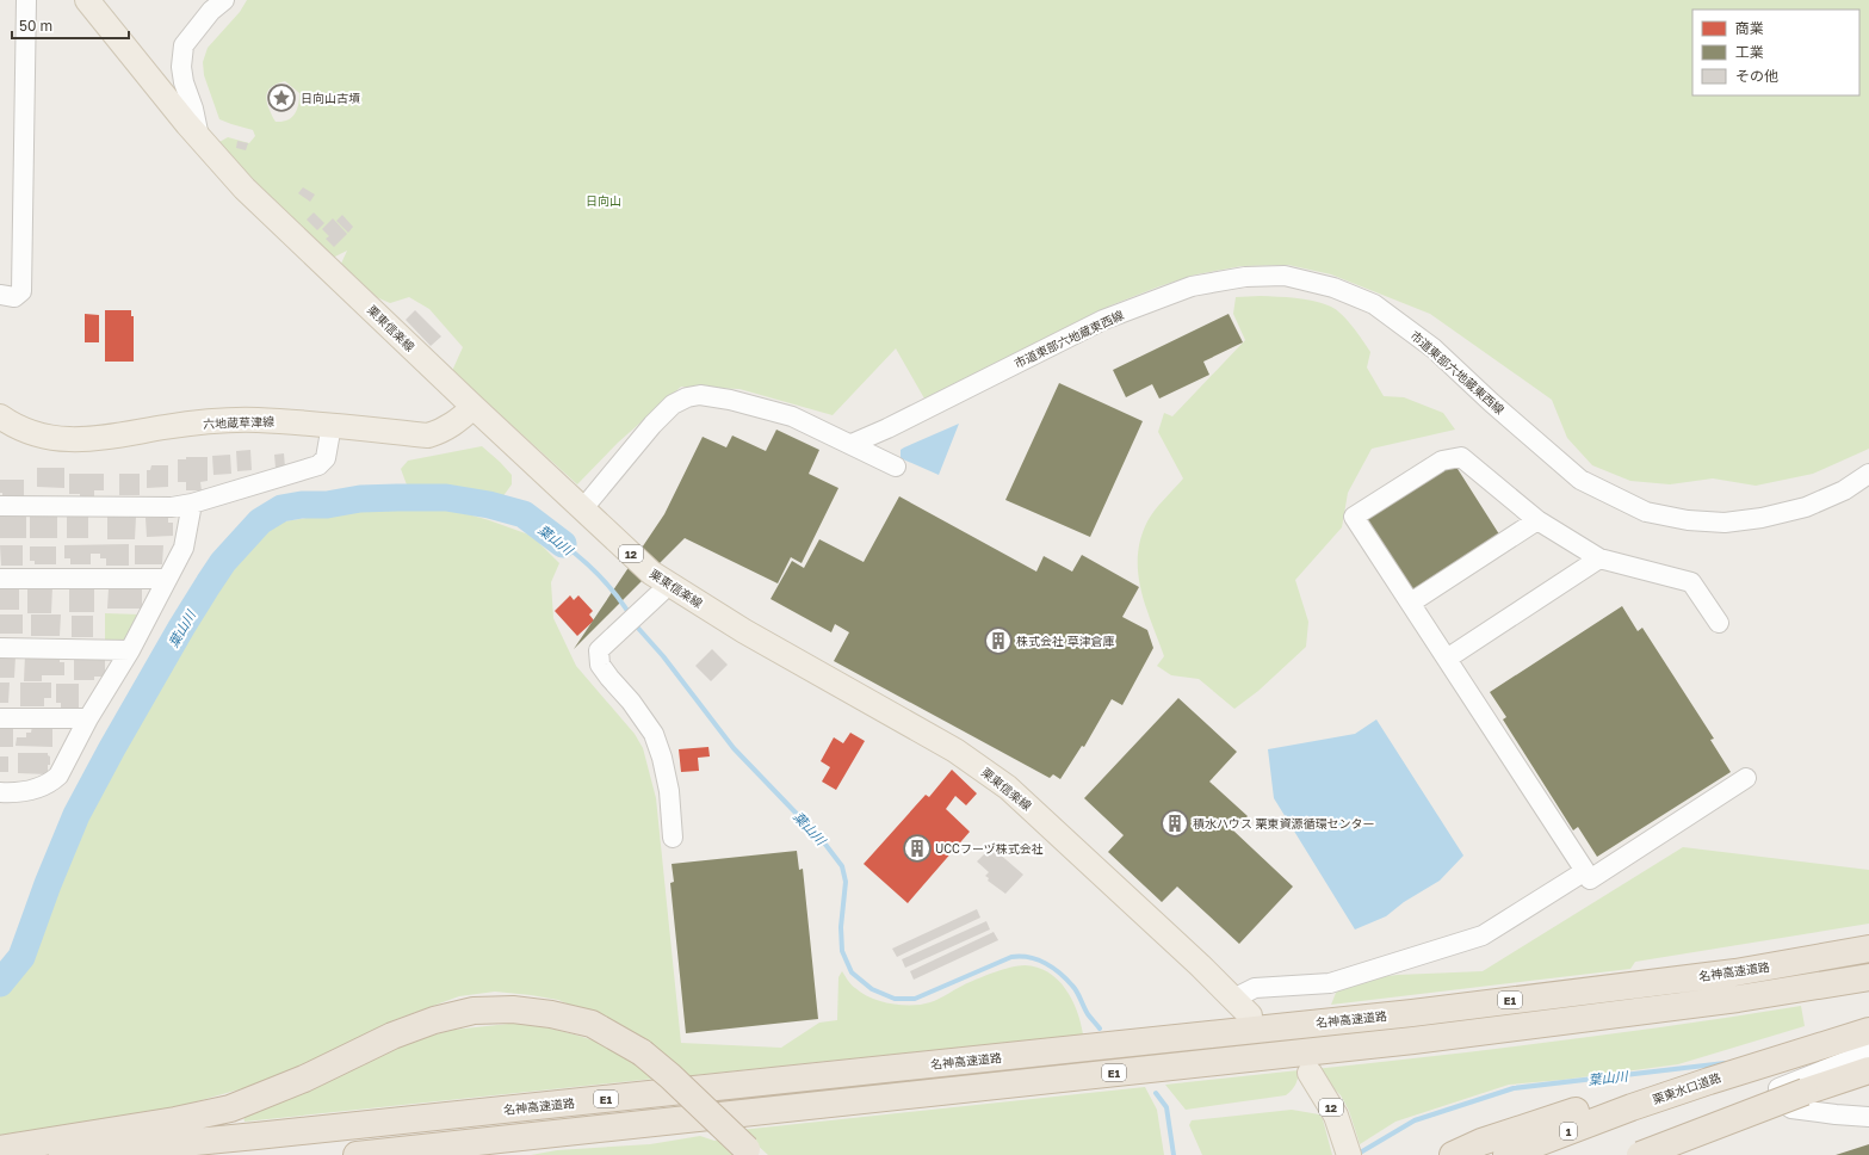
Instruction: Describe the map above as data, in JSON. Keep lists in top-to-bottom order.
{
  "streets": {
    "highway": [
      "名神高速道路",
      "E1",
      "栗東水口道路",
      "1"
    ],
    "main road": ["栗東信楽線", "六地蔵草津線", "12"],
    "street": ["市道東部六地蔵東西線"]
  },
  "crossings": [
    ["栗東信楽線", "六地蔵草津線"]
  ],
  "water": ["葉山川"],
  "parks": ["日向山"],
  "places": {
    "place": ["日向山古墳"],
    "building": ["株式会社 草津倉庫", "積水ハウス 栗東資源循環センター", "UCCフーヅ株式会社"]
  },
  "legend": ["商業", "工業", "その他"],
  "scale_bar": "50 m"
}
